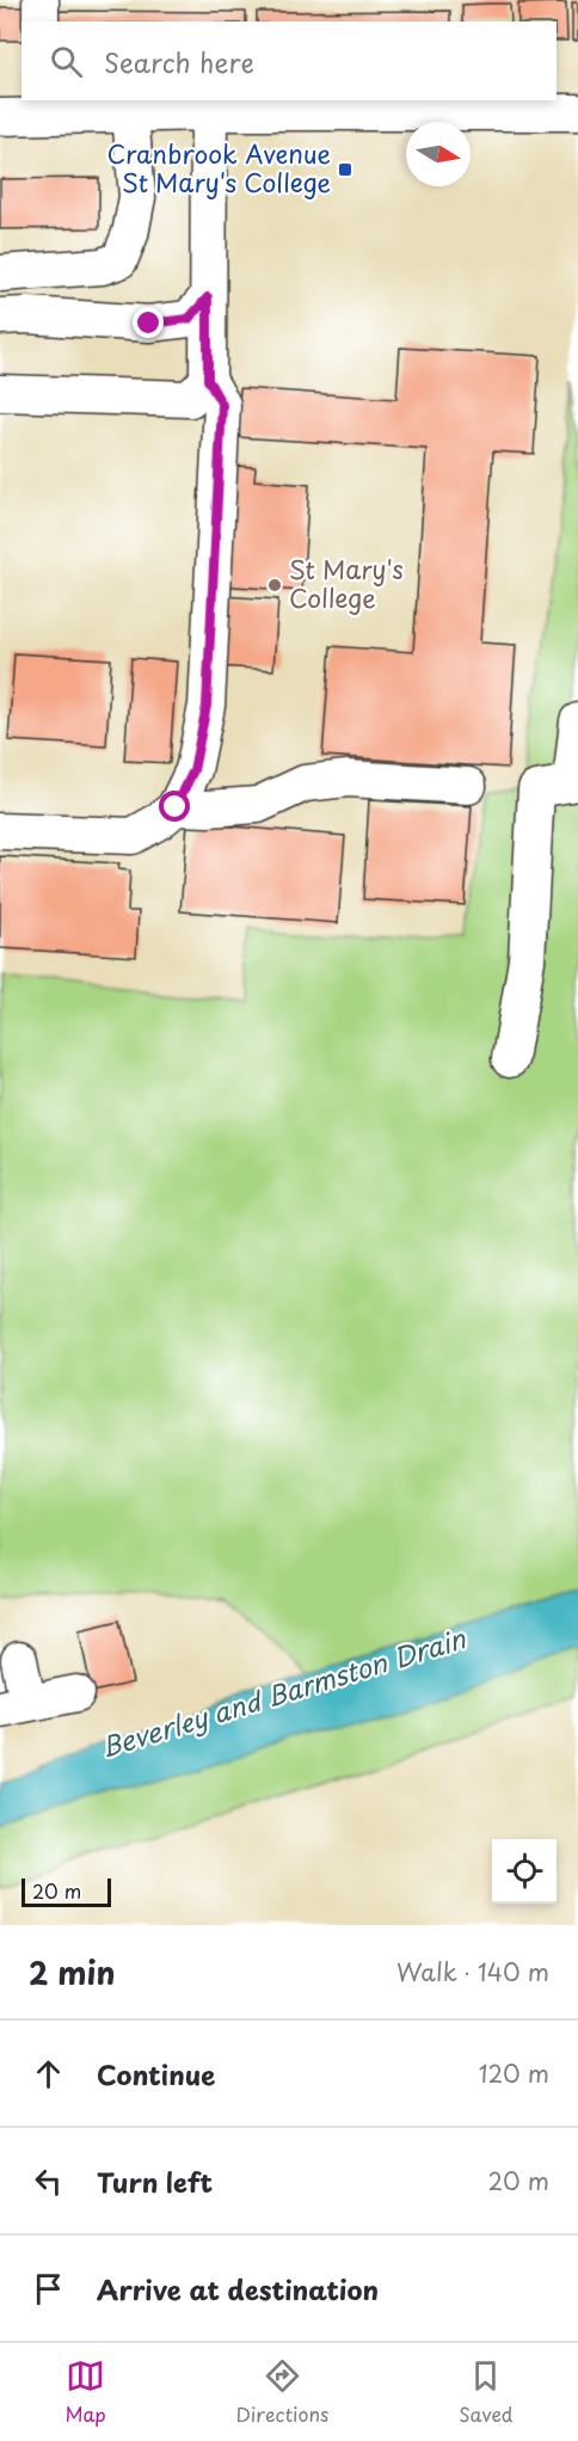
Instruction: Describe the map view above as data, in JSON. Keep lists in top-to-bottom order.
{
  "water": ["Beverley and Barmston Drain"],
  "places": {
    "transit": ["Cranbrook Avenue St Mary's College"],
    "other": ["St Mary's College"]
  },
  "scale_bar": "20 m",
  "north": "right",
  "page": {
    "search": "Search here",
    "scale": "20 m",
    "heading": ["2 min", "Walk · 140 m"],
    "list": [
      ["Continue", "120 m"],
      ["Turn left", "20 m"],
      "Arrive at destination"
    ],
    "nav": ["Map", "Directions", "Saved"]
  }
}
